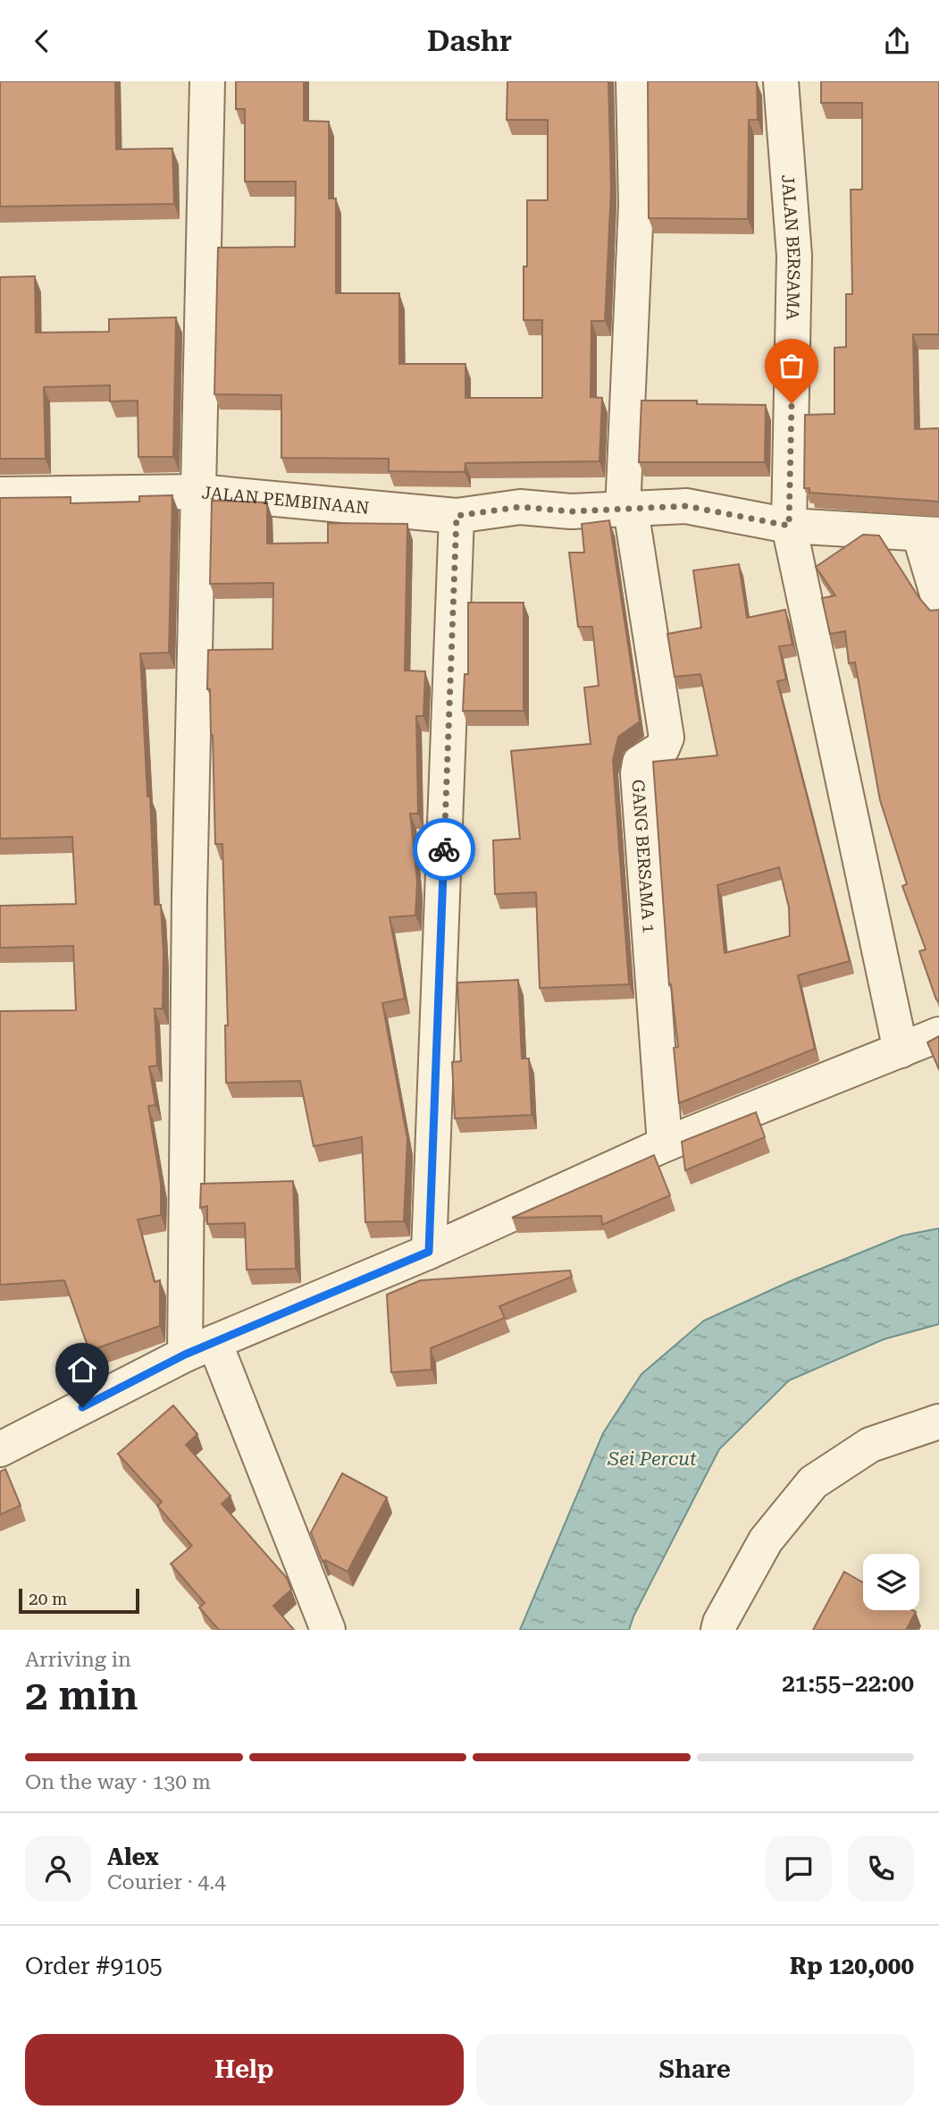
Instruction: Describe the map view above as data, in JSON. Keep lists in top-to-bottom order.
{
  "streets": {
    "street": ["JALAN BERSAMA", "JALAN PEMBINAAN", "GANG BERSAMA 1"]
  },
  "crossings": [
    ["JALAN BERSAMA", "JALAN PEMBINAAN"],
    ["JALAN PEMBINAAN", "GANG BERSAMA 1"]
  ],
  "water": ["Sei Percut"],
  "scale_bar": "20 m",
  "page": {
    "header": "Dashr",
    "scale": "20 m",
    "heading": ["2 min", "Arriving in", "21:55–22:00"],
    "panel": [
      "Alex",
      "Courier · 4.4",
      "Order #9105",
      "Rp 120,000"
    ],
    "bar": "On the way · 130 m",
    "buttons": ["Help", "Share"]
  }
}
